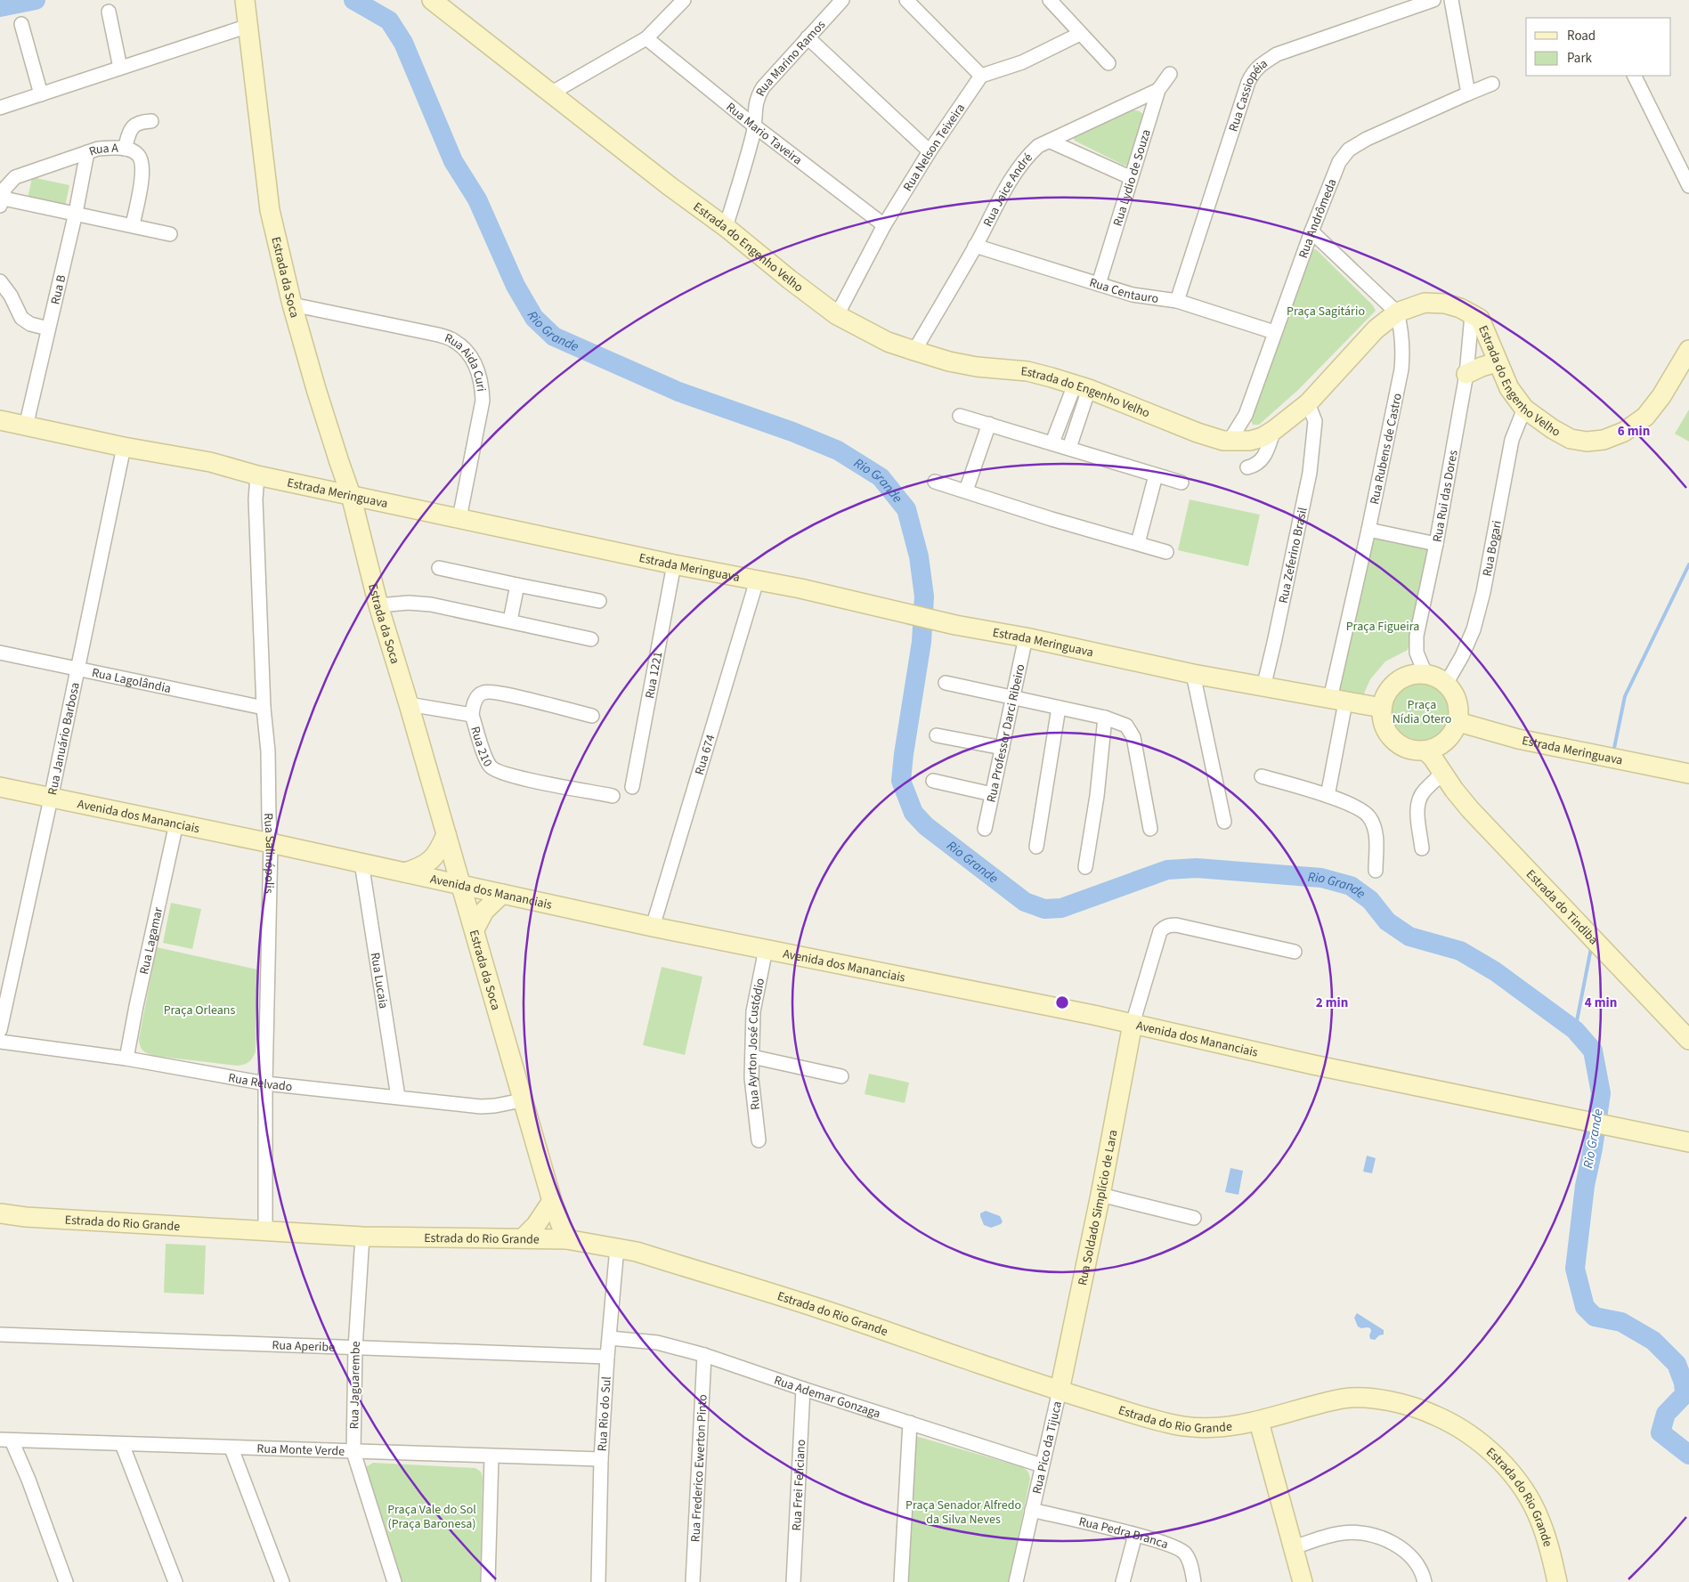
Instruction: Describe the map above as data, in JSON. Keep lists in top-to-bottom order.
{
  "streets": {
    "street": [
      "Rua Marino Ramos",
      "Rua Cassiopéia",
      "Rua Mario Taveira",
      "Rua Nelson Teixeira",
      "Rua A",
      "Rua Lydio de Souza",
      "Rua Jaice André",
      "Rua Andrômeda",
      "Estrada do Engenho Velho",
      "Estrada da Soca",
      "Rua B",
      "Rua Centauro",
      "Rua Aida Curi",
      "Rua Rubens de Castro",
      "Estrada Meringuava",
      "Rua Rui das Dores",
      "Rua Bogari",
      "Rua Zeferino Brasil",
      "Rua 1221",
      "Rua Lagolândia",
      "Rua Professor Darci Ribeiro",
      "Rua Januário Barbosa",
      "Rua 210",
      "Rua 674",
      "Avenida dos Mananciais",
      "Rua Salinópolis",
      "Estrada do Tindiba",
      "Rua Lagamar",
      "Rua Lucaia",
      "Rua Ayrton José Custódio",
      "Rua Relvado",
      "Rua Soldado Simplício de Lara",
      "Estrada do Rio Grande",
      "Rua Aperibe",
      "Rua Jaguarembe",
      "Rua Ademar Gonzaga",
      "Rua Rio do Sul",
      "Rua Pico da Tijuca",
      "Rua Monte Verde",
      "Rua Frederico Ewerton Pinto",
      "Rua Frei Feliciano",
      "Rua Pedra Branca"
    ]
  },
  "crossings": [
    ["Rua Marino Ramos", "Rua Mario Taveira"],
    ["Rua Marino Ramos", "Estrada do Engenho Velho"],
    ["Rua Cassiopéia", "Rua Centauro"],
    ["Rua Mario Taveira", "Rua Nelson Teixeira"],
    ["Rua Nelson Teixeira", "Estrada do Engenho Velho"],
    ["Rua A", "Rua B"],
    ["Rua Lydio de Souza", "Rua Jaice André"],
    ["Rua Lydio de Souza", "Rua Centauro"],
    ["Rua Jaice André", "Estrada do Engenho Velho"],
    ["Rua Jaice André", "Rua Centauro"],
    ["Rua Andrômeda", "Estrada do Engenho Velho"],
    ["Rua Andrômeda", "Rua Centauro"],
    ["Estrada do Engenho Velho", "Rua Rubens de Castro"],
    ["Estrada do Engenho Velho", "Rua Rui das Dores"],
    ["Estrada do Engenho Velho", "Rua Bogari"],
    ["Estrada do Engenho Velho", "Rua Zeferino Brasil"],
    ["Estrada da Soca", "Rua Aida Curi"],
    ["Estrada da Soca", "Estrada Meringuava"],
    ["Estrada da Soca", "Rua 210"],
    ["Estrada da Soca", "Avenida dos Mananciais"],
    ["Estrada da Soca", "Rua Relvado"],
    ["Estrada da Soca", "Estrada do Rio Grande"],
    ["Rua B", "Estrada Meringuava"],
    ["Rua Aida Curi", "Estrada Meringuava"],
    ["Rua Rubens de Castro", "Estrada Meringuava"],
    ["Estrada Meringuava", "Rua Rui das Dores"],
    ["Estrada Meringuava", "Rua Bogari"],
    ["Estrada Meringuava", "Rua Zeferino Brasil"],
    ["Estrada Meringuava", "Rua 1221"],
    ["Estrada Meringuava", "Rua Professor Darci Ribeiro"],
    ["Estrada Meringuava", "Rua Januário Barbosa"],
    ["Estrada Meringuava", "Rua 674"],
    ["Estrada Meringuava", "Rua Salinópolis"],
    ["Estrada Meringuava", "Estrada do Tindiba"],
    ["Rua Rui das Dores", "Rua Bogari"],
    ["Rua Rui das Dores", "Estrada do Tindiba"],
    ["Rua Bogari", "Estrada do Tindiba"],
    ["Rua Lagolândia", "Rua Januário Barbosa"],
    ["Rua Lagolândia", "Rua Salinópolis"],
    ["Rua Januário Barbosa", "Avenida dos Mananciais"],
    ["Rua 674", "Avenida dos Mananciais"],
    ["Avenida dos Mananciais", "Rua Salinópolis"],
    ["Avenida dos Mananciais", "Rua Lagamar"],
    ["Avenida dos Mananciais", "Rua Lucaia"],
    ["Avenida dos Mananciais", "Rua Ayrton José Custódio"],
    ["Avenida dos Mananciais", "Rua Soldado Simplício de Lara"],
    ["Rua Salinópolis", "Rua Relvado"],
    ["Rua Salinópolis", "Estrada do Rio Grande"],
    ["Rua Lagamar", "Rua Relvado"],
    ["Rua Lucaia", "Rua Relvado"],
    ["Rua Soldado Simplício de Lara", "Estrada do Rio Grande"],
    ["Rua Soldado Simplício de Lara", "Rua Pico da Tijuca"],
    ["Estrada do Rio Grande", "Rua Jaguarembe"],
    ["Estrada do Rio Grande", "Rua Rio do Sul"],
    ["Estrada do Rio Grande", "Rua Pico da Tijuca"],
    ["Rua Aperibe", "Rua Jaguarembe"],
    ["Rua Aperibe", "Rua Rio do Sul"],
    ["Rua Jaguarembe", "Rua Monte Verde"],
    ["Rua Ademar Gonzaga", "Rua Rio do Sul"],
    ["Rua Ademar Gonzaga", "Rua Pico da Tijuca"],
    ["Rua Ademar Gonzaga", "Rua Frederico Ewerton Pinto"],
    ["Rua Ademar Gonzaga", "Rua Frei Feliciano"],
    ["Rua Rio do Sul", "Rua Monte Verde"],
    ["Rua Pico da Tijuca", "Rua Pedra Branca"]
  ],
  "water": ["Rio Grande"],
  "parks": [
    "Praça Sagitário",
    "Praça Figueira",
    "Praça Nídia Otero",
    "Praça Orleans",
    "Praça Senador Alfredo da Silva Neves",
    "Praça Vale do Sol (Praça Baronesa)"
  ],
  "legend": ["Road", "Park"],
  "rings": ["6 min", "2 min", "4 min"]
}
